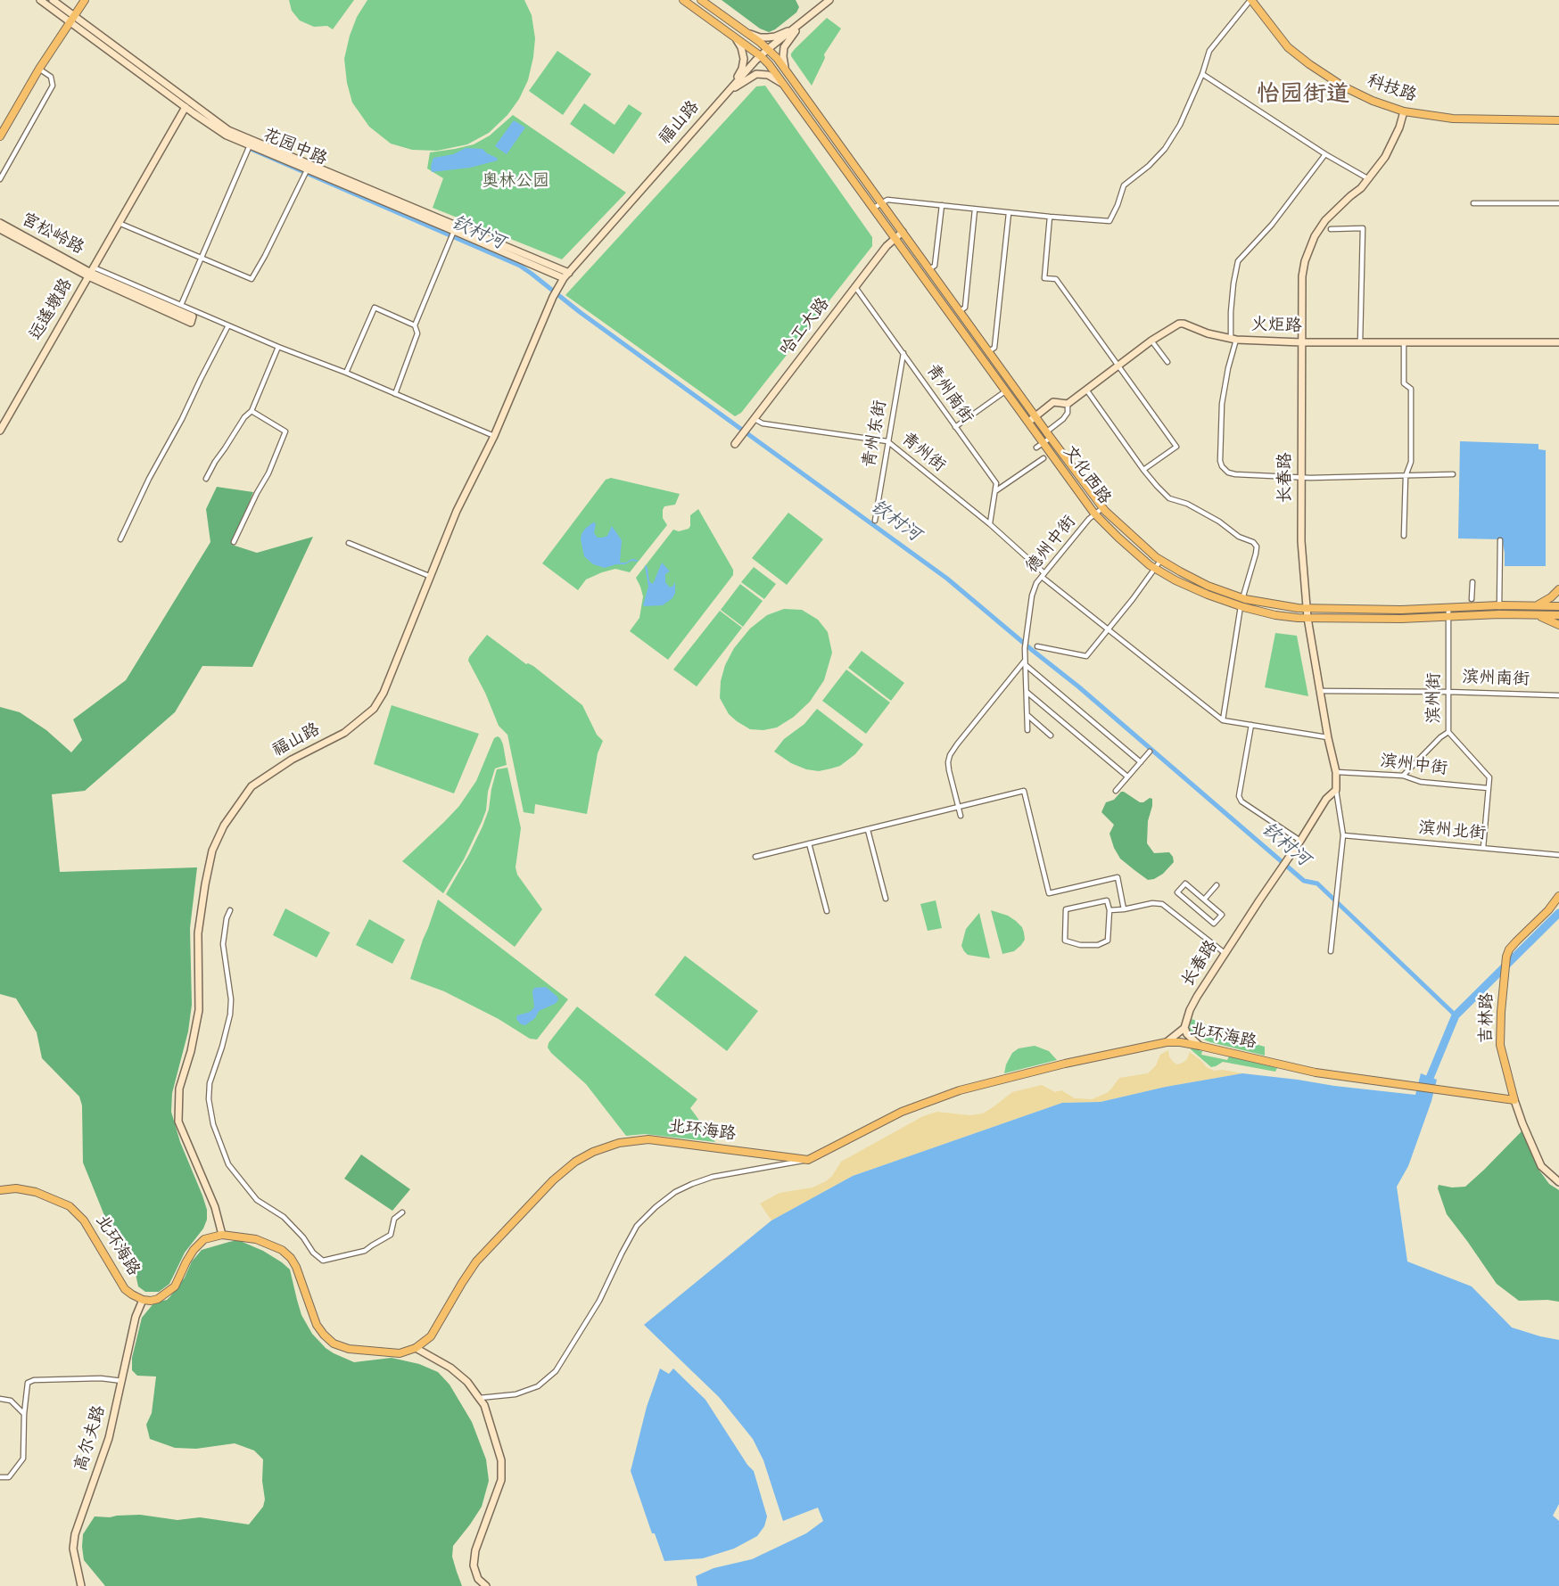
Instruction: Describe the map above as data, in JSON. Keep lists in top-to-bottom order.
{
  "streets": {
    "main road": [
      "科技路",
      "福山路",
      "花园中路",
      "宫松岭路",
      "远遥墩路",
      "火炬路",
      "哈工大路",
      "文化西路",
      "长春路",
      "吉林路",
      "北环海路",
      "高尔夫路"
    ],
    "street": [
      "青州南街",
      "青州东街",
      "青州街",
      "德州中街",
      "滨州南街",
      "滨州街",
      "滨州中街",
      "滨州北街"
    ]
  },
  "crossings": [
    ["科技路", "长春路"],
    ["福山路", "花园中路"],
    ["福山路", "文化西路"],
    ["福山路", "北环海路"],
    ["花园中路", "远遥墩路"],
    ["宫松岭路", "远遥墩路"],
    ["火炬路", "文化西路"],
    ["火炬路", "长春路"],
    ["哈工大路", "青州南街"],
    ["哈工大路", "青州街"],
    ["哈工大路", "文化西路"],
    ["青州南街", "青州东街"],
    ["青州东街", "青州街"],
    ["青州街", "长春路"],
    ["青州街", "德州中街"],
    ["文化西路", "长春路"],
    ["文化西路", "德州中街"],
    ["文化西路", "滨州街"],
    ["长春路", "滨州南街"],
    ["长春路", "滨州中街"],
    ["滨州南街", "滨州街"],
    ["滨州街", "滨州中街"],
    ["滨州街", "滨州北街"],
    ["吉林路", "北环海路"],
    ["北环海路", "高尔夫路"]
  ],
  "districts": ["怡园街道"],
  "water": ["钦村河"],
  "parks": ["奥林公园"]
}
